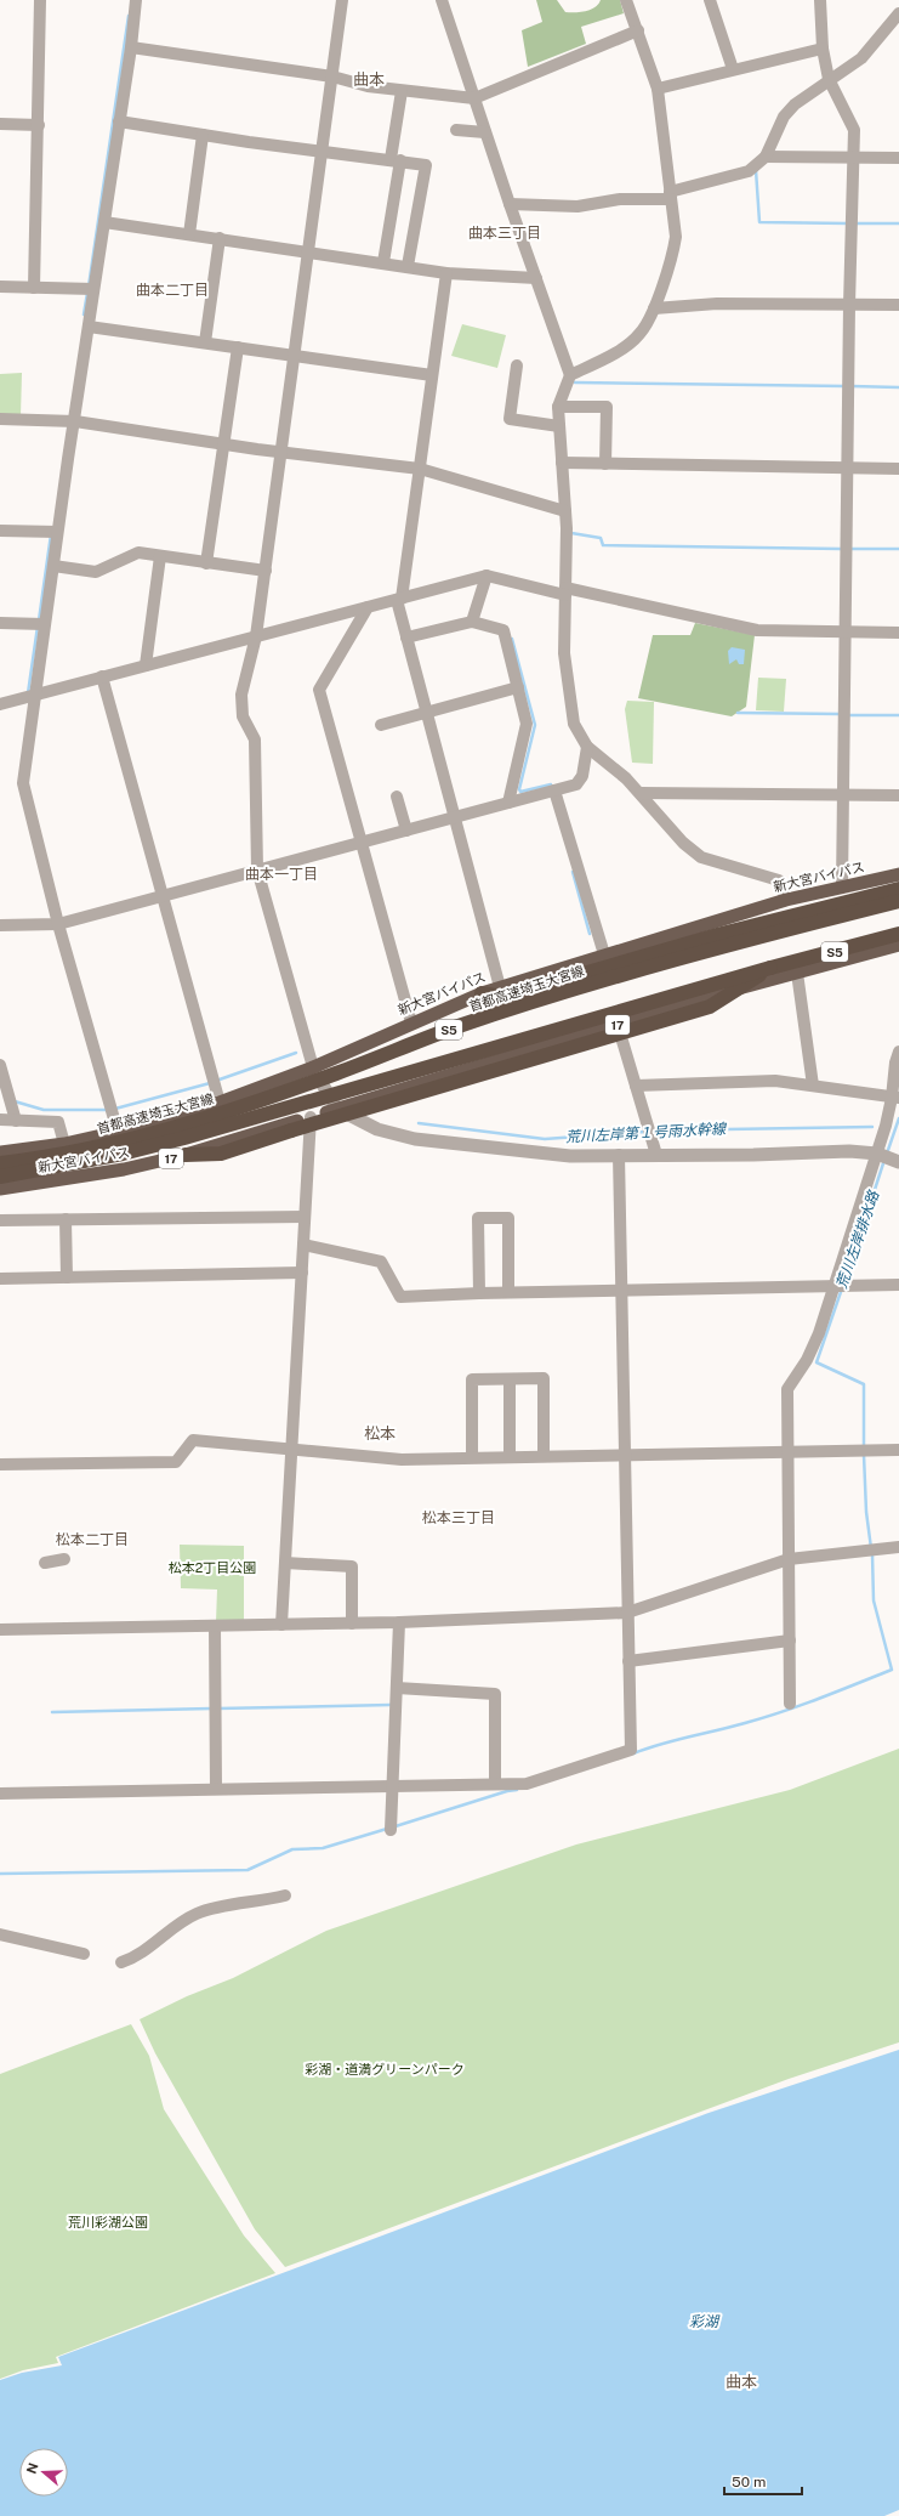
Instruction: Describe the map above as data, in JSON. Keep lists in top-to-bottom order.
{
  "streets": {
    "highway": [
      "新大宮バイパス",
      "S5",
      "首都高速埼玉大宮線",
      "17"
    ]
  },
  "crossings": [
    ["新大宮バイパス", "S5"]
  ],
  "districts": [
    "曲本",
    "曲本三丁目",
    "曲本二丁目",
    "曲本一丁目",
    "松本",
    "松本三丁目",
    "松本二丁目",
    "曲本"
  ],
  "water": ["荒川左岸第１号雨水幹線", "荒川左岸排水路", "彩湖"],
  "parks": ["松本2丁目公園", "彩湖・道満グリーンパーク", "荒川彩湖公園"],
  "scale_bar": "50 m",
  "north": "left"
}
